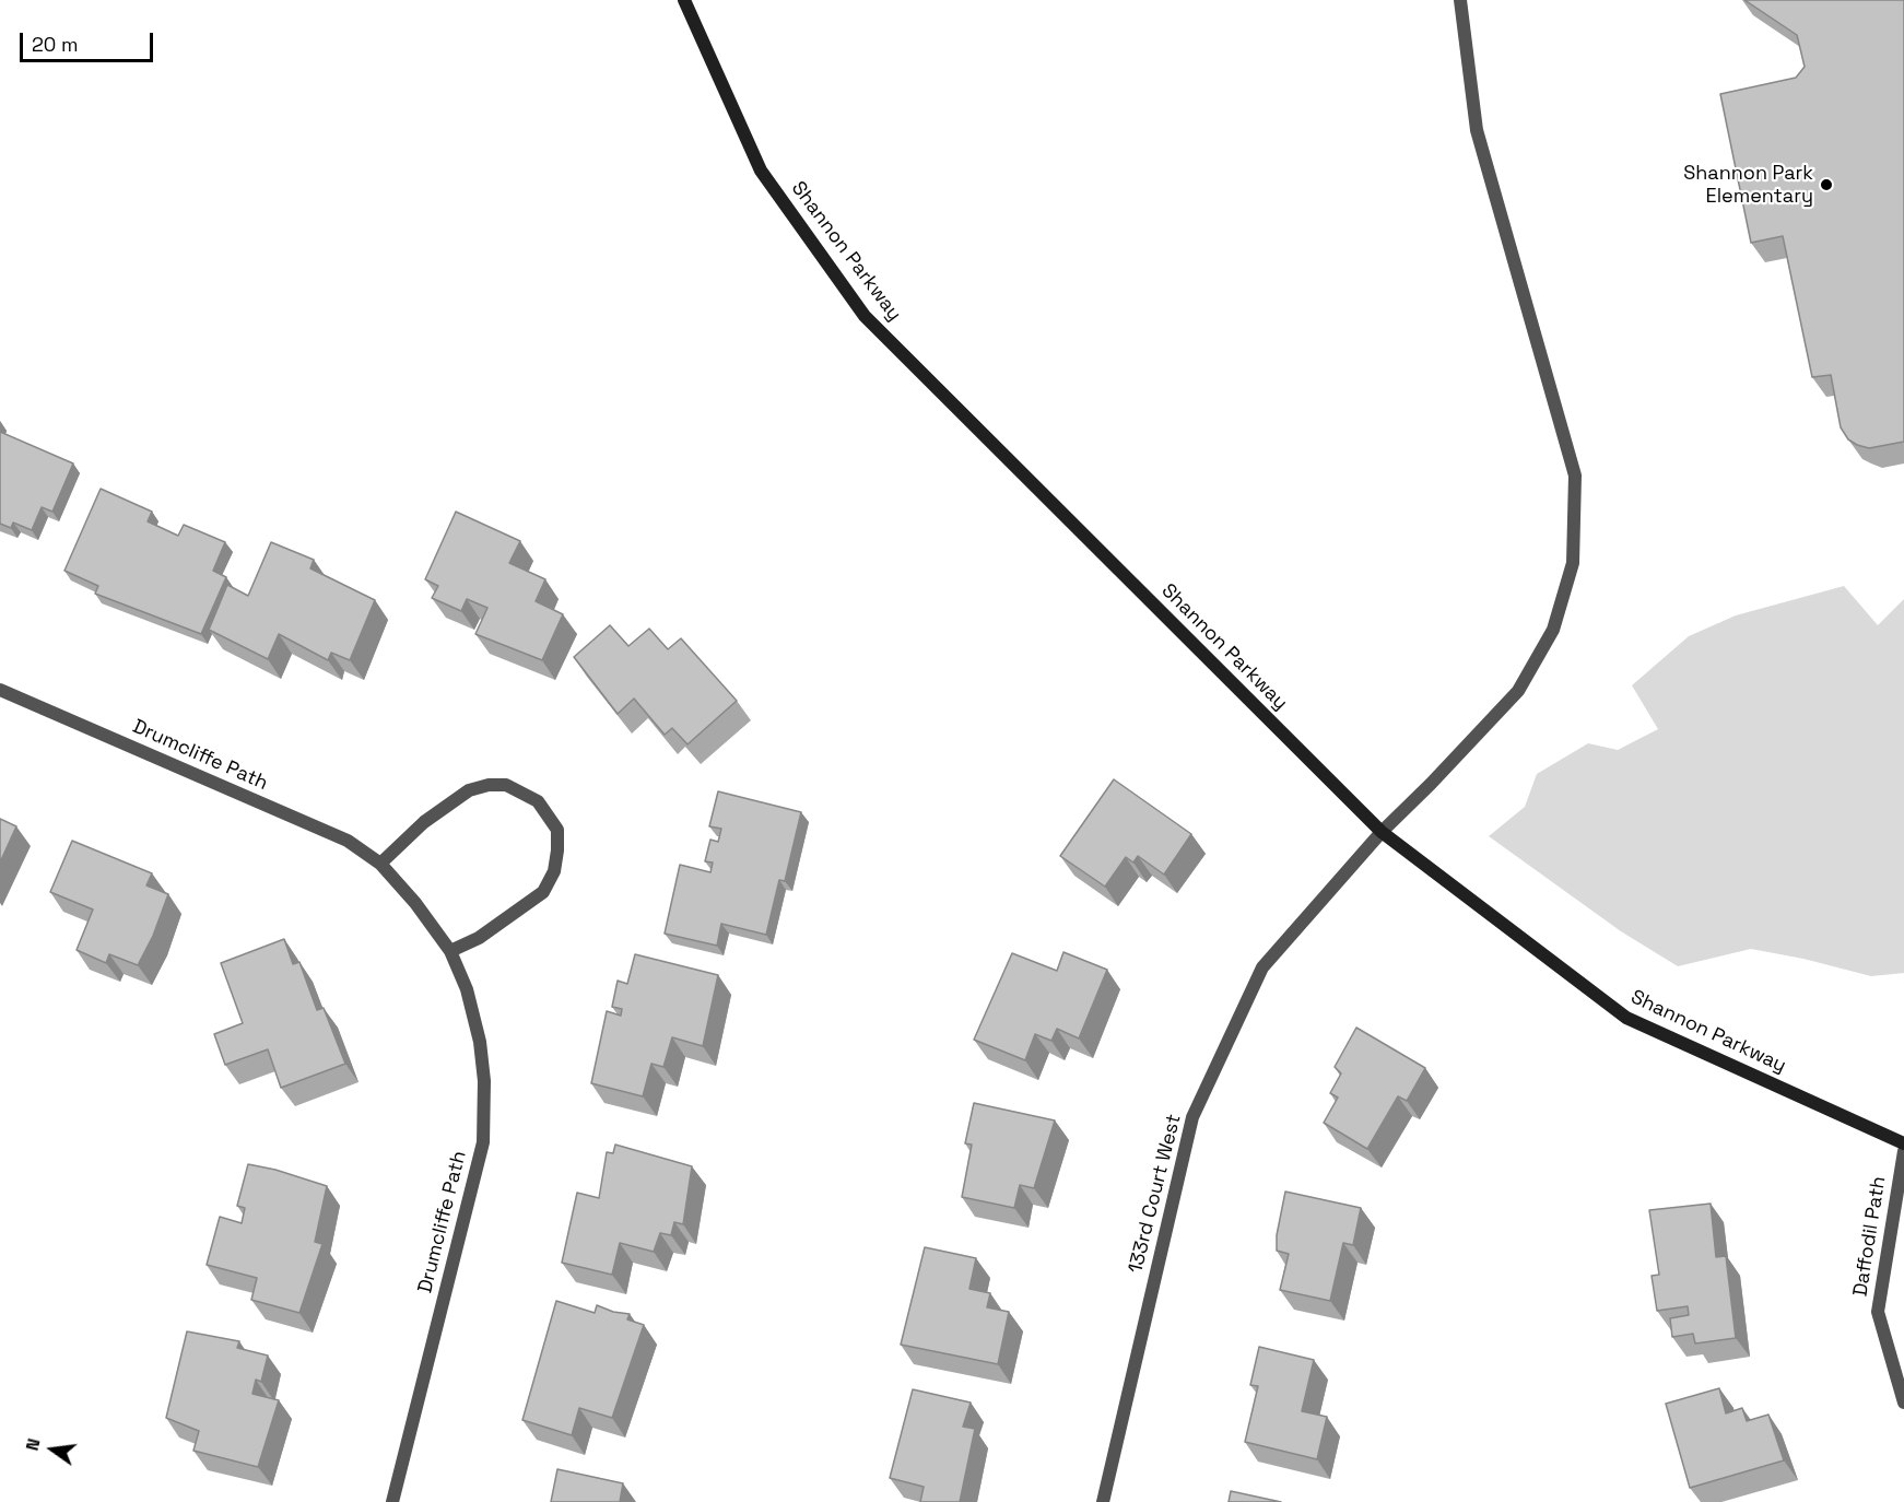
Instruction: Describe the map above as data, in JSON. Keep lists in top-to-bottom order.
{
  "streets": {
    "street": [
      "Shannon Parkway",
      "Drumcliffe Path",
      "133rd Court West",
      "Daffodil Path"
    ]
  },
  "crossings": [
    ["Shannon Parkway", "133rd Court West"]
  ],
  "places": ["Shannon Park Elementary"],
  "scale_bar": "20 m",
  "north": "left"
}
